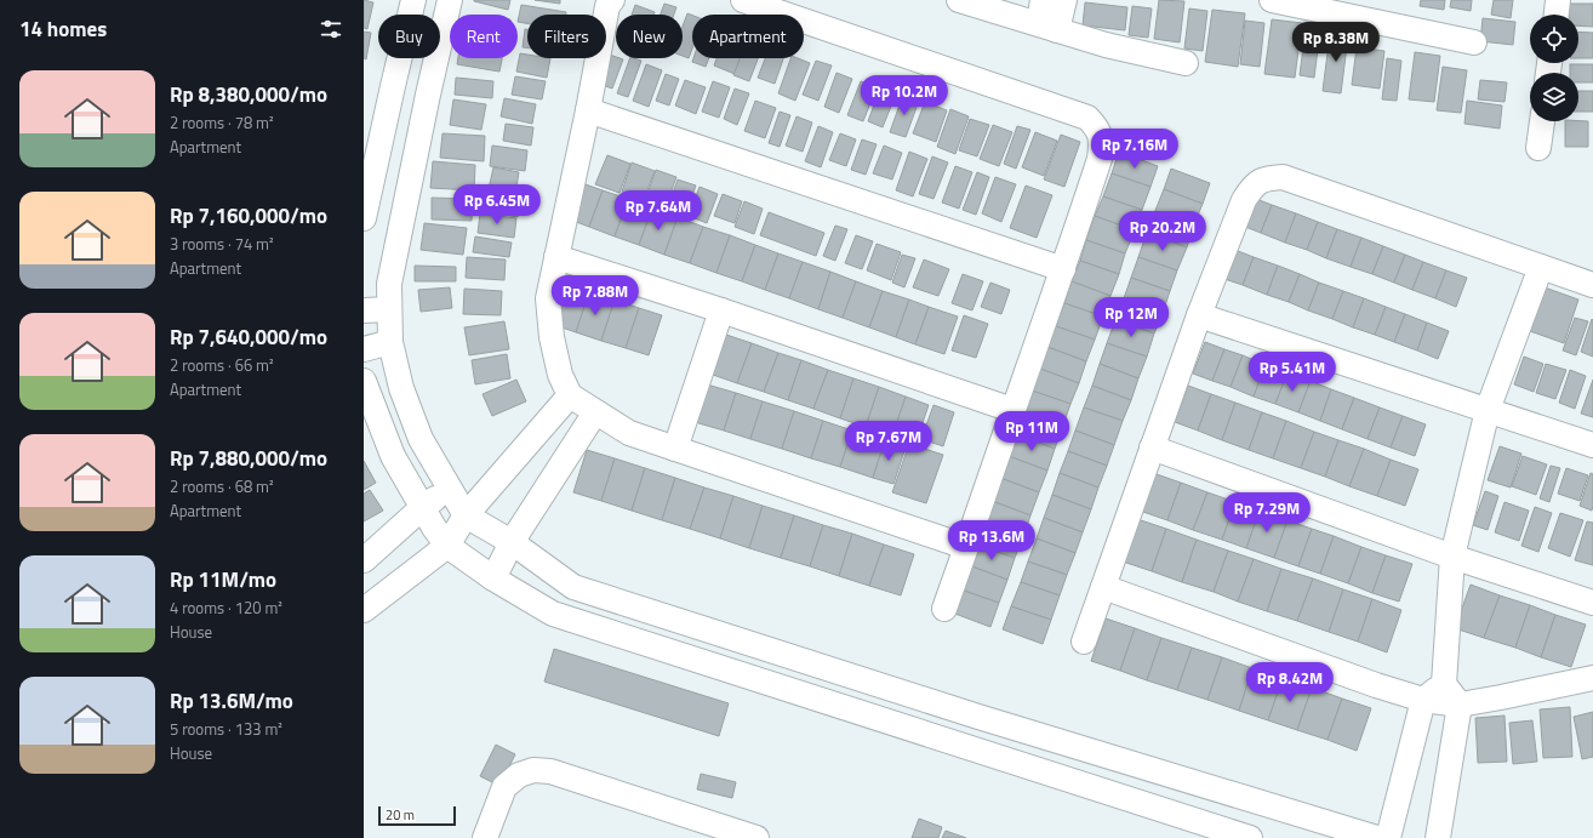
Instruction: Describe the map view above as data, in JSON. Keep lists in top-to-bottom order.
{
  "scale_bar": "20 m",
  "page": {
    "heading": "14 homes",
    "chip": [
      "Buy",
      "Rent",
      "Filters",
      "New",
      "Apartment"
    ],
    "price": [
      "Rp 8.38M",
      "Rp 10.2M",
      "Rp 7.16M",
      "Rp 6.45M",
      "Rp 7.64M",
      "Rp 20.2M",
      "Rp 7.88M",
      "Rp 12M",
      "Rp 5.41M",
      "Rp 11M",
      "Rp 7.67M",
      "Rp 7.29M",
      "Rp 13.6M",
      "Rp 8.42M"
    ],
    "list": [
      {
        "name": "Rp 8,380,000/mo",
        "note": "2 rooms · 78 m² · Apartment"
      },
      {
        "name": "Rp 7,160,000/mo",
        "note": "3 rooms · 74 m² · Apartment"
      },
      {
        "name": "Rp 7,640,000/mo",
        "note": "2 rooms · 66 m² · Apartment"
      },
      {
        "name": "Rp 7,880,000/mo",
        "note": "2 rooms · 68 m² · Apartment"
      },
      {
        "name": "Rp 11M/mo",
        "note": "4 rooms · 120 m² · House"
      },
      {
        "name": "Rp 13.6M/mo",
        "note": "5 rooms · 133 m² · House"
      }
    ],
    "scale": "20 m"
  }
}
